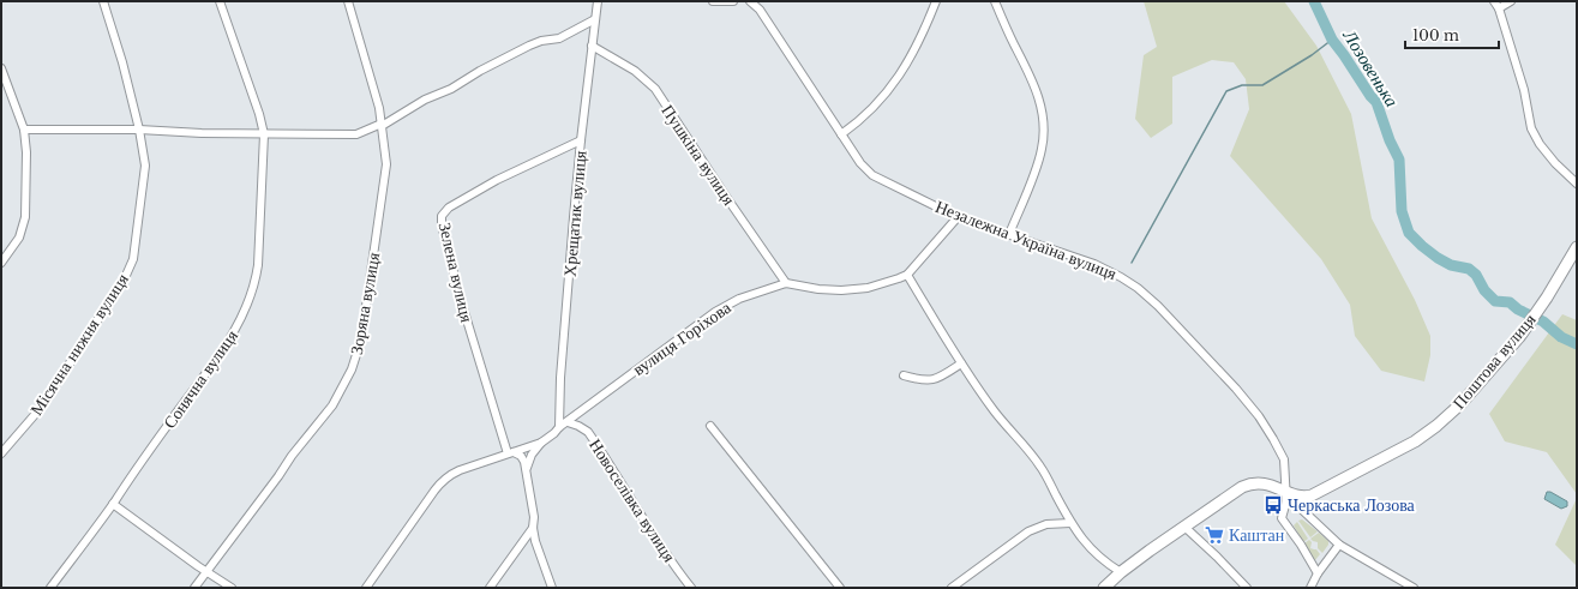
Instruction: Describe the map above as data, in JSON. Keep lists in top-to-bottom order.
{
  "streets": {
    "street": [
      "Пушкіна вулиця",
      "Хрещатик вулиця",
      "Незалежна Україна вулиця",
      "Зелена вулиця",
      "Зоряна вулиця",
      "вулиця Горіхова",
      "Місячна нижня вулиця",
      "Поштова вулиця",
      "Сонячна вулиця",
      "Новоселівка вулиця"
    ]
  },
  "crossings": [
    ["Пушкіна вулиця", "Хрещатик вулиця"],
    ["Пушкіна вулиця", "вулиця Горіхова"],
    ["Хрещатик вулиця", "Зелена вулиця"],
    ["Хрещатик вулиця", "вулиця Горіхова"],
    ["Незалежна Україна вулиця", "Поштова вулиця"],
    ["Зелена вулиця", "вулиця Горіхова"],
    ["вулиця Горіхова", "Новоселівка вулиця"]
  ],
  "water": ["Лозовенька"],
  "places": {
    "bus stop": ["Черкаська Лозова"],
    "supermarket": ["Каштан"]
  },
  "scale_bar": "100 m"
}
